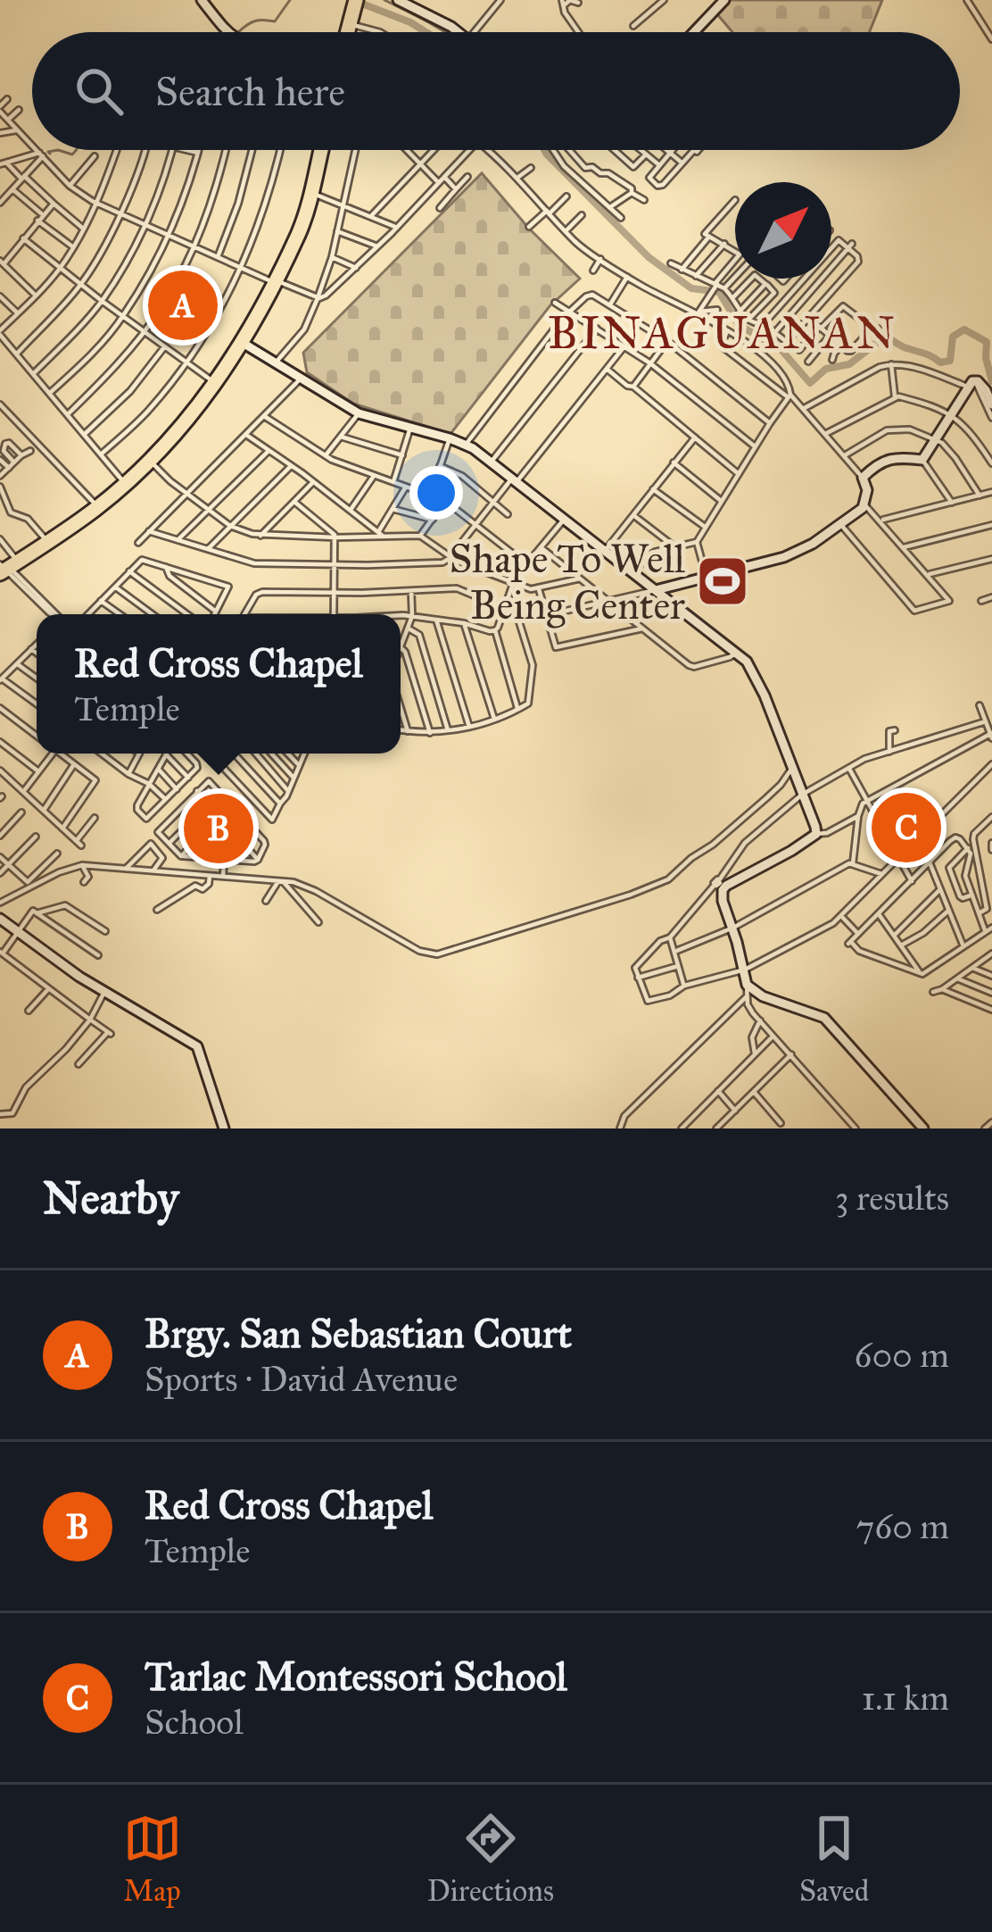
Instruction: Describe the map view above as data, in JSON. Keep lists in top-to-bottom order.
{
  "districts": ["BINAGUANAN"],
  "places": {
    "sports": ["Shape To Well Being Center"]
  },
  "north": "top right",
  "page": {
    "search": "Search here",
    "pins": ["A", "C", "B"],
    "popup": ["Red Cross Chapel", "Temple"],
    "heading": ["Nearby", "3 results"],
    "list": [
      {
        "mark": "A",
        "name": "Brgy. San Sebastian Court",
        "note": "Sports · David Avenue",
        "value": "600 m"
      },
      {
        "mark": "B",
        "name": "Red Cross Chapel",
        "note": "Temple",
        "value": "760 m"
      },
      {
        "mark": "C",
        "name": "Tarlac Montessori School",
        "note": "School",
        "value": "1.1 km"
      }
    ],
    "nav": ["Map", "Directions", "Saved"]
  }
}
